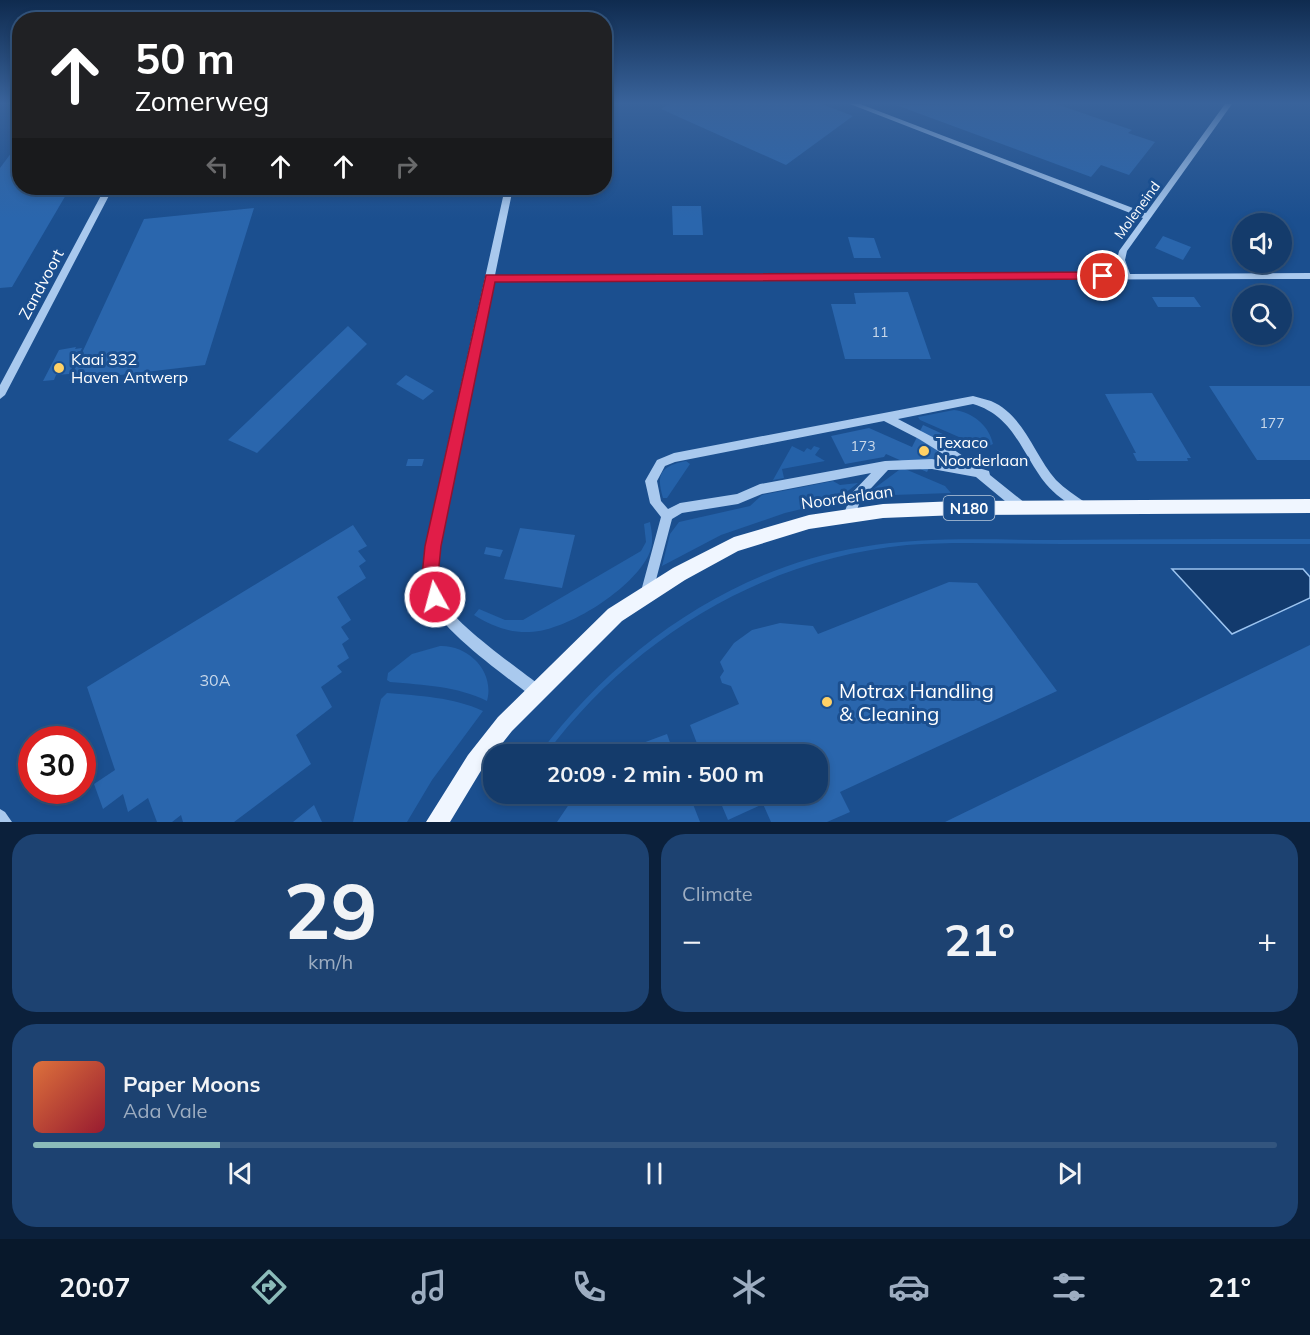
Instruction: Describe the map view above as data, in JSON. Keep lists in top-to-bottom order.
{
  "streets": {
    "main road": ["Noorderlaan", "N180"],
    "street": ["Moleneind", "Zandvoort"]
  },
  "places": ["Kaai 332 Haven Antwerp", "Texaco Noorderlaan", "Motrax Handling & Cleaning"],
  "house_numbers": [
    "11",
    "177",
    "173",
    "30A"
  ],
  "page": {
    "turn": ["50 m", "Zomerweg"],
    "limit": "30",
    "trip": "20:09 · 2 min · 500 m",
    "tile": [
      ["29", "km/h"],
      "Climate"
    ],
    "heat": ["−", "21°", "+"],
    "song": ["Paper Moons", "Ada Vale"],
    "tabs": ["20:07", "21°"]
  }
}
